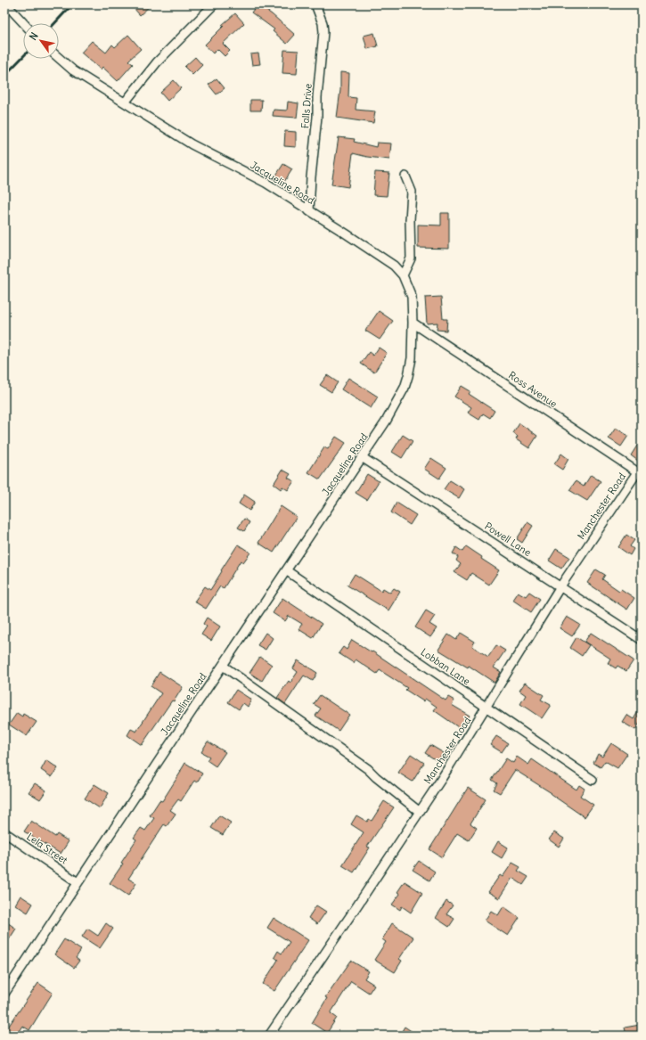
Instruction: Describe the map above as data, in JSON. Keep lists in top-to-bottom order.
{
  "streets": {
    "street": [
      "Falls Drive",
      "Jacqueline Road",
      "Ross Avenue",
      "Manchester Road",
      "Powell Lane",
      "Lobban Lane",
      "Lela Street"
    ]
  },
  "crossings": [
    ["Falls Drive", "Jacqueline Road"],
    ["Jacqueline Road", "Ross Avenue"],
    ["Jacqueline Road", "Powell Lane"],
    ["Jacqueline Road", "Lobban Lane"],
    ["Jacqueline Road", "Lela Street"],
    ["Ross Avenue", "Manchester Road"],
    ["Manchester Road", "Powell Lane"],
    ["Manchester Road", "Lobban Lane"]
  ],
  "north": "top left"
}
